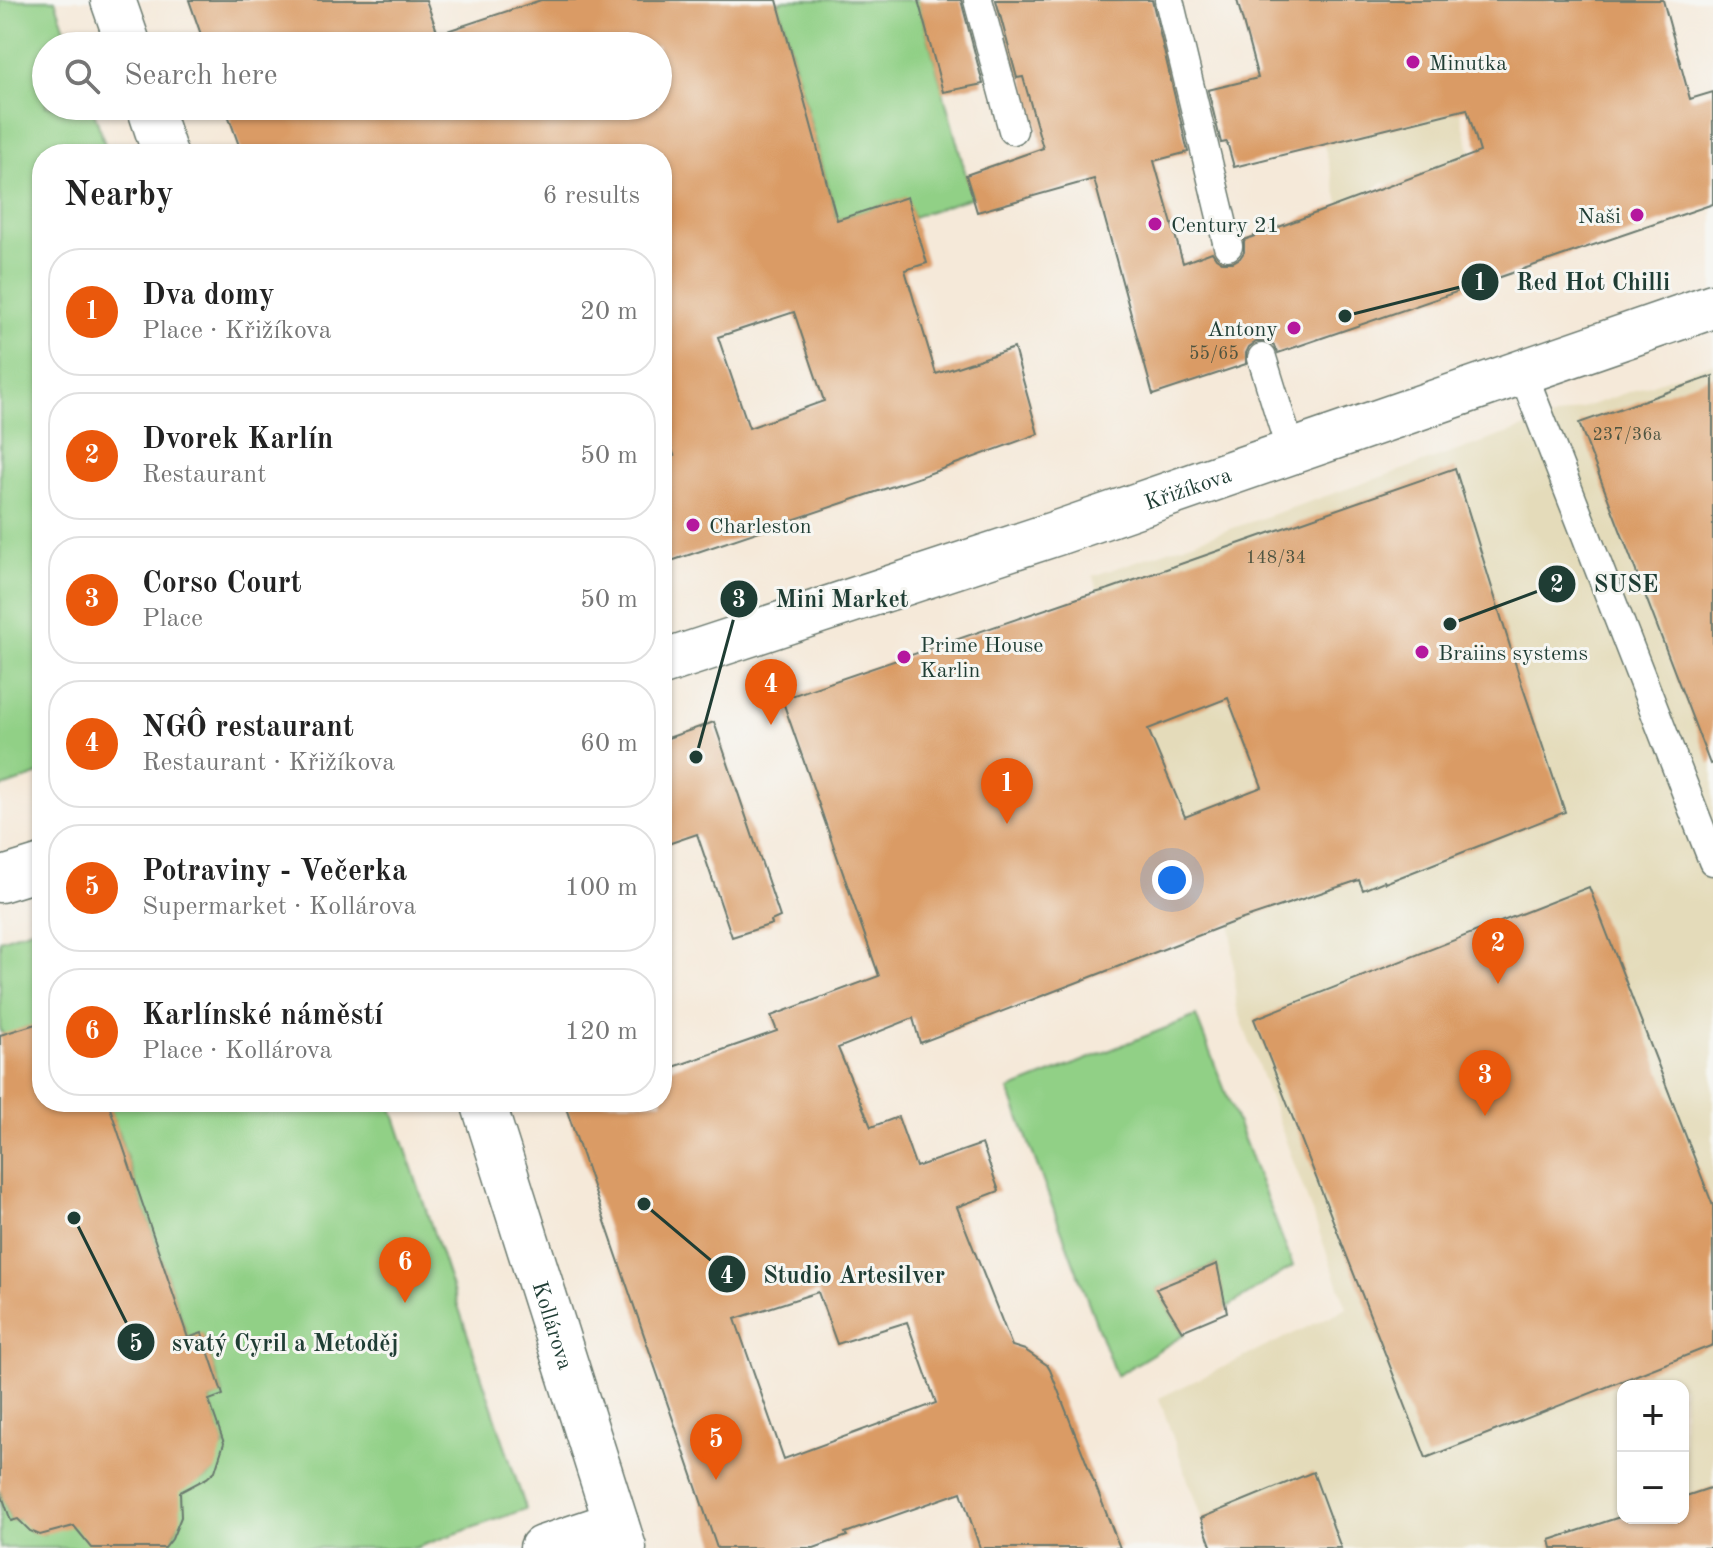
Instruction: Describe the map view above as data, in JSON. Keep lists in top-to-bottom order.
{
  "streets": {
    "street": ["Křižíkova", "Kollárova"]
  },
  "places": [
    "Minutka",
    "Naši",
    "Century 21",
    "Red Hot Chilli",
    "Antony",
    "Charleston",
    "SUSE",
    "Braiins systems",
    "Prime House Karlin",
    "Mini Market",
    "Studio Artesilver",
    "svatý Cyril a Metoděj"
  ],
  "house_numbers": ["55/65", "237/36a", "148/34"],
  "page": {
    "search": "Search here",
    "heading": ["Nearby", "6 results"],
    "list": [
      {
        "mark": "1",
        "name": "Dva domy",
        "note": "Place · Křižíkova",
        "value": "20 m"
      },
      {
        "mark": "2",
        "name": "Dvorek Karlín",
        "note": "Restaurant",
        "value": "50 m"
      },
      {
        "mark": "3",
        "name": "Corso Court",
        "note": "Place",
        "value": "50 m"
      },
      {
        "mark": "4",
        "name": "NGÔ restaurant",
        "note": "Restaurant · Křižíkova",
        "value": "60 m"
      },
      {
        "mark": "5",
        "name": "Potraviny - Večerka",
        "note": "Supermarket · Kollárova",
        "value": "100 m"
      },
      {
        "mark": "6",
        "name": "Karlínské náměstí",
        "note": "Place · Kollárova",
        "value": "120 m"
      }
    ],
    "pins": [
      "4",
      "1",
      "2",
      "3",
      "6",
      "5"
    ],
    "map_buttons": ["+", "−"]
  }
}
